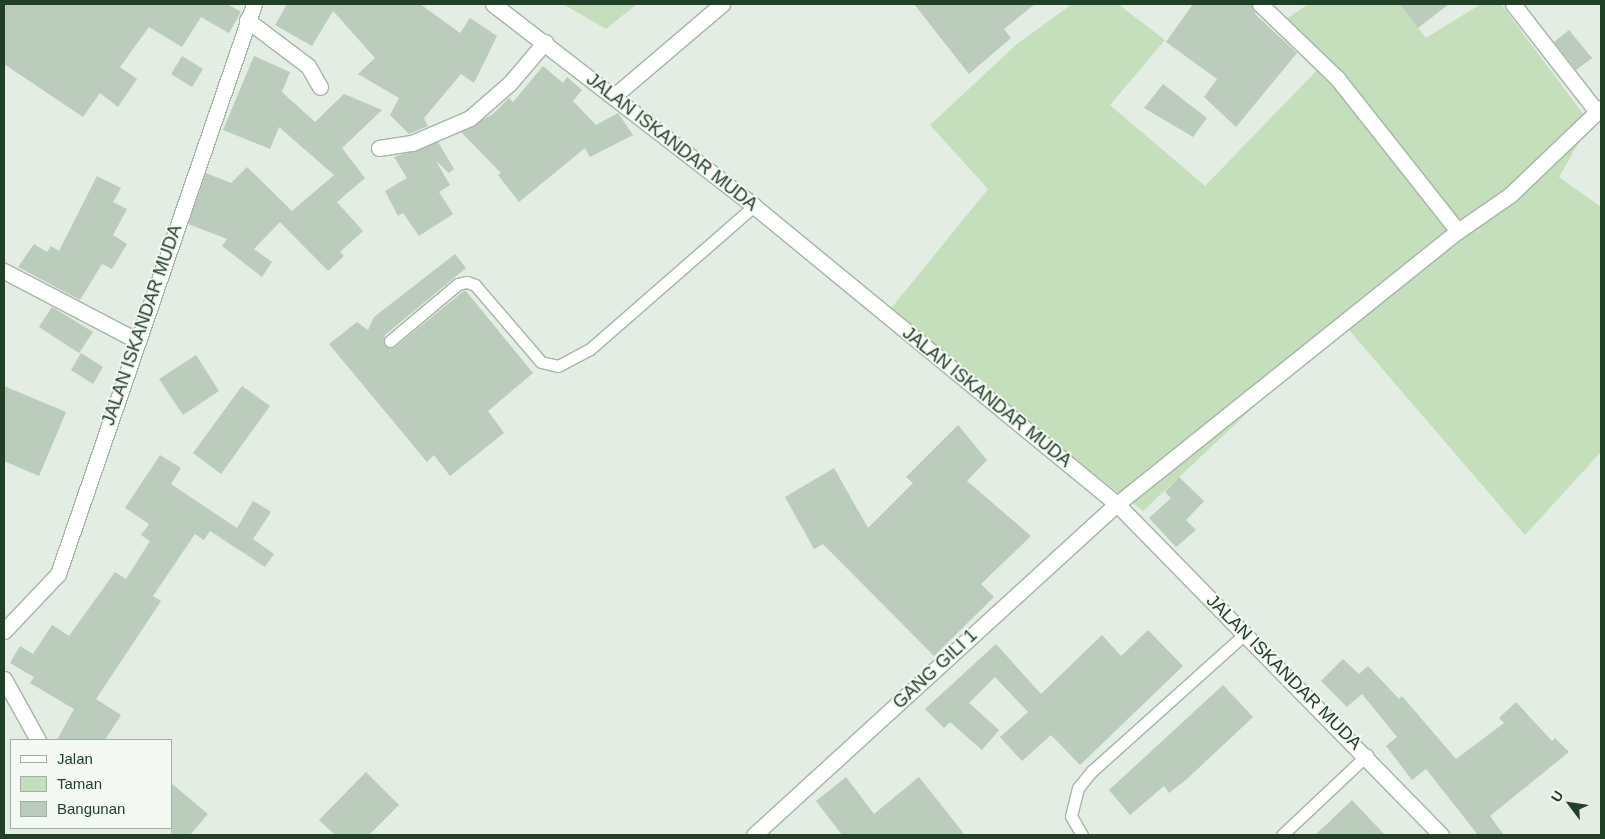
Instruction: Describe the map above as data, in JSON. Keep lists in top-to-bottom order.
{
  "streets": {
    "street": ["JALAN ISKANDAR MUDA", "GANG GILI 1"]
  },
  "crossings": [
    ["JALAN ISKANDAR MUDA", "GANG GILI 1"]
  ],
  "legend": ["Jalan", "Taman", "Bangunan"],
  "north": "top left"
}
